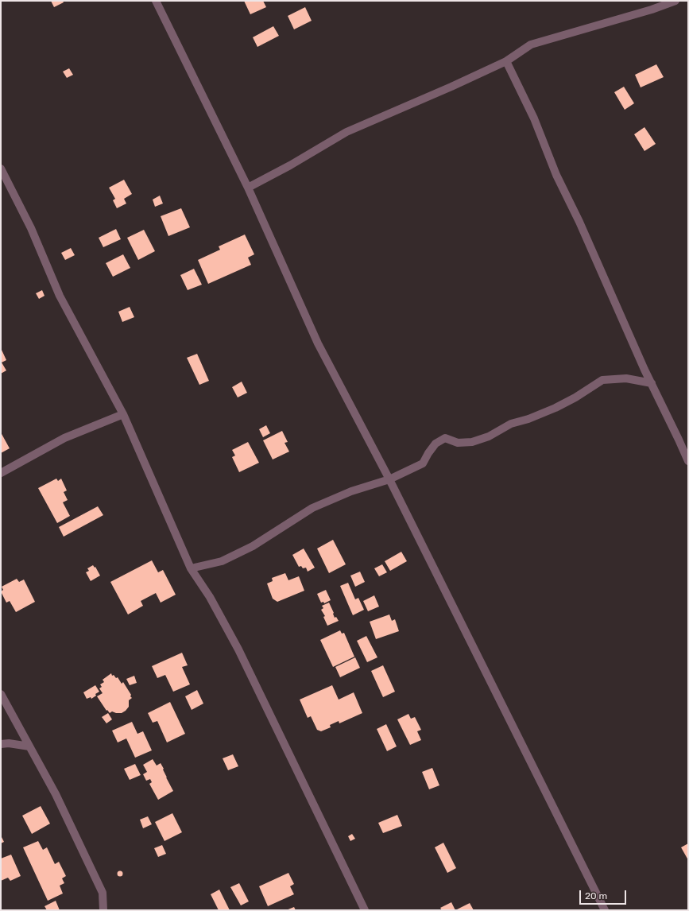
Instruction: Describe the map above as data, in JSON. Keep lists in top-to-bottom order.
{
  "scale_bar": "20 m"
}
